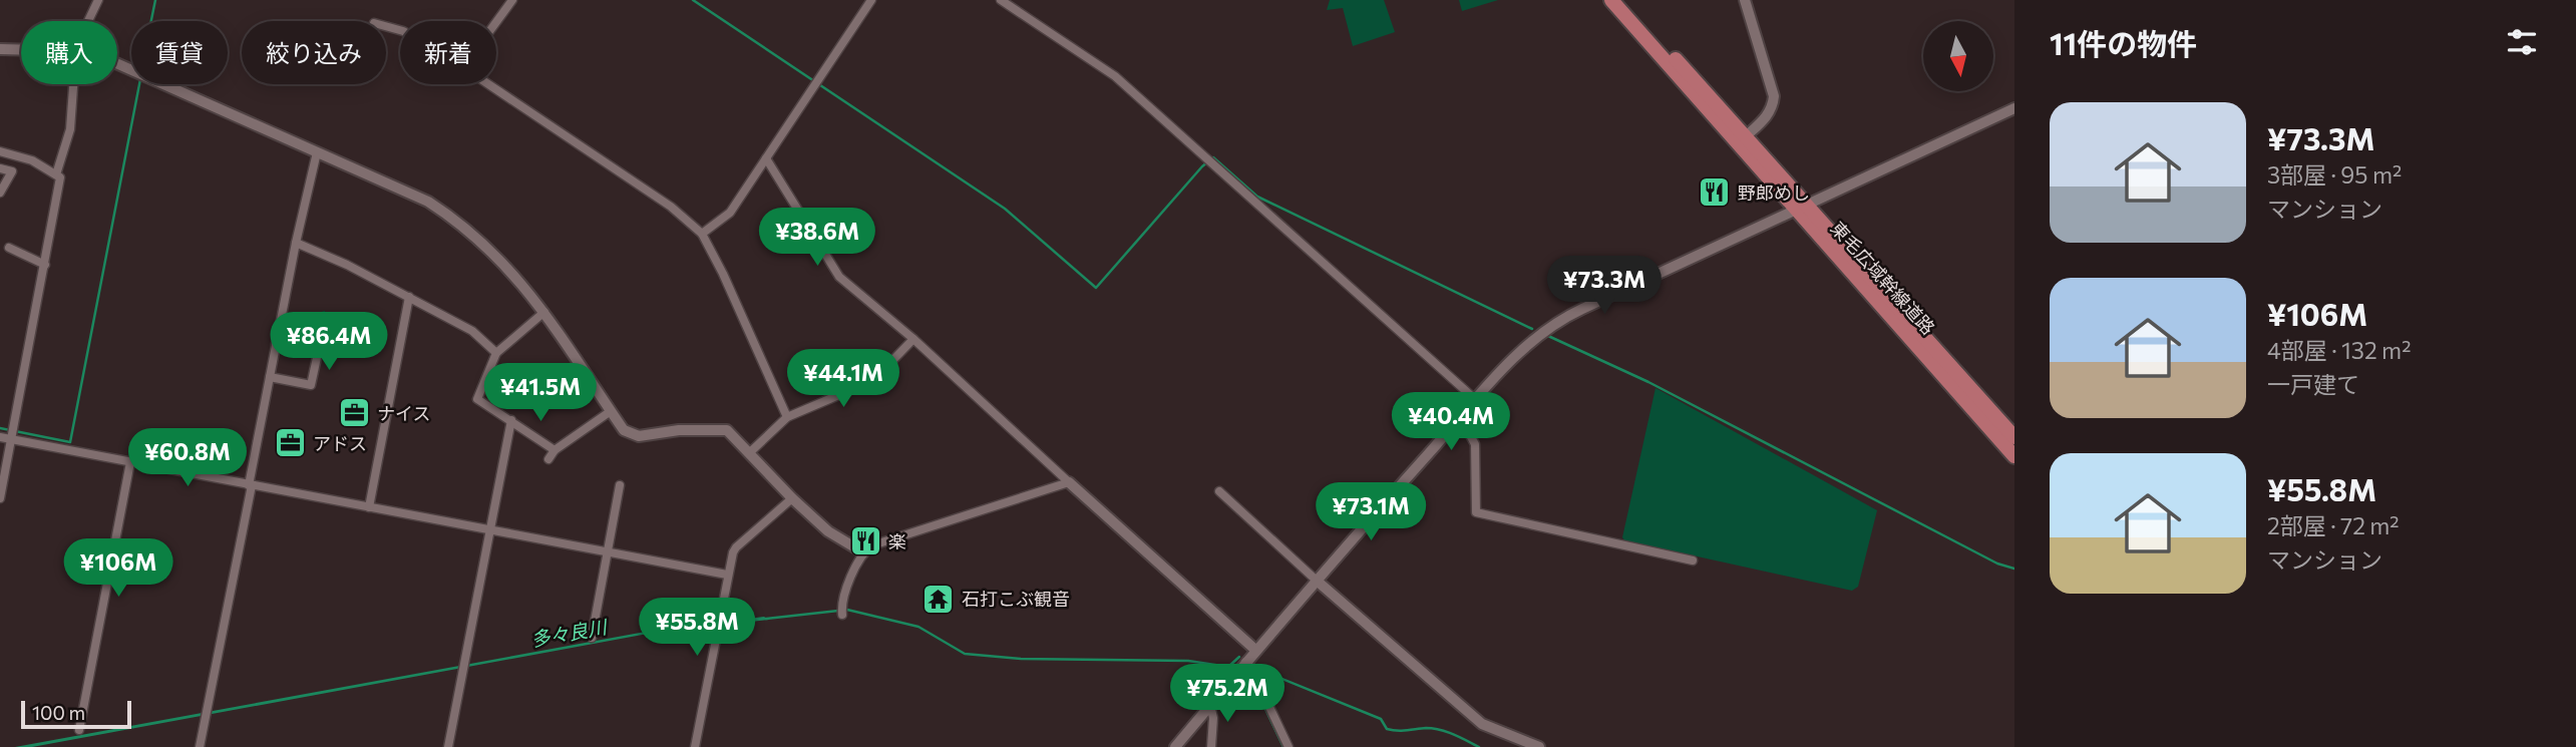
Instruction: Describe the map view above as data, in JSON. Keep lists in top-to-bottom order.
{
  "streets": {
    "highway": ["東毛広域幹線道路"]
  },
  "water": ["多々良川"],
  "places": {
    "restaurant": ["野郎めし", "楽"],
    "office": ["ナイス", "アドス"],
    "temple": ["石打こぶ観音"]
  },
  "scale_bar": "100 m",
  "north": "bottom",
  "page": {
    "heading": "11件の物件",
    "chip": [
      "購入",
      "賃貸",
      "絞り込み",
      "新着"
    ],
    "list": [
      {
        "name": "¥73.3M",
        "note": "3部屋 · 95 m² · マンション"
      },
      {
        "name": "¥106M",
        "note": "4部屋 · 132 m² · 一戸建て"
      },
      {
        "name": "¥55.8M",
        "note": "2部屋 · 72 m² · マンション"
      }
    ],
    "price": [
      "¥38.6M",
      "¥73.3M",
      "¥86.4M",
      "¥44.1M",
      "¥41.5M",
      "¥40.4M",
      "¥60.8M",
      "¥73.1M",
      "¥106M",
      "¥55.8M",
      "¥75.2M"
    ],
    "scale": "100 m"
  }
}
